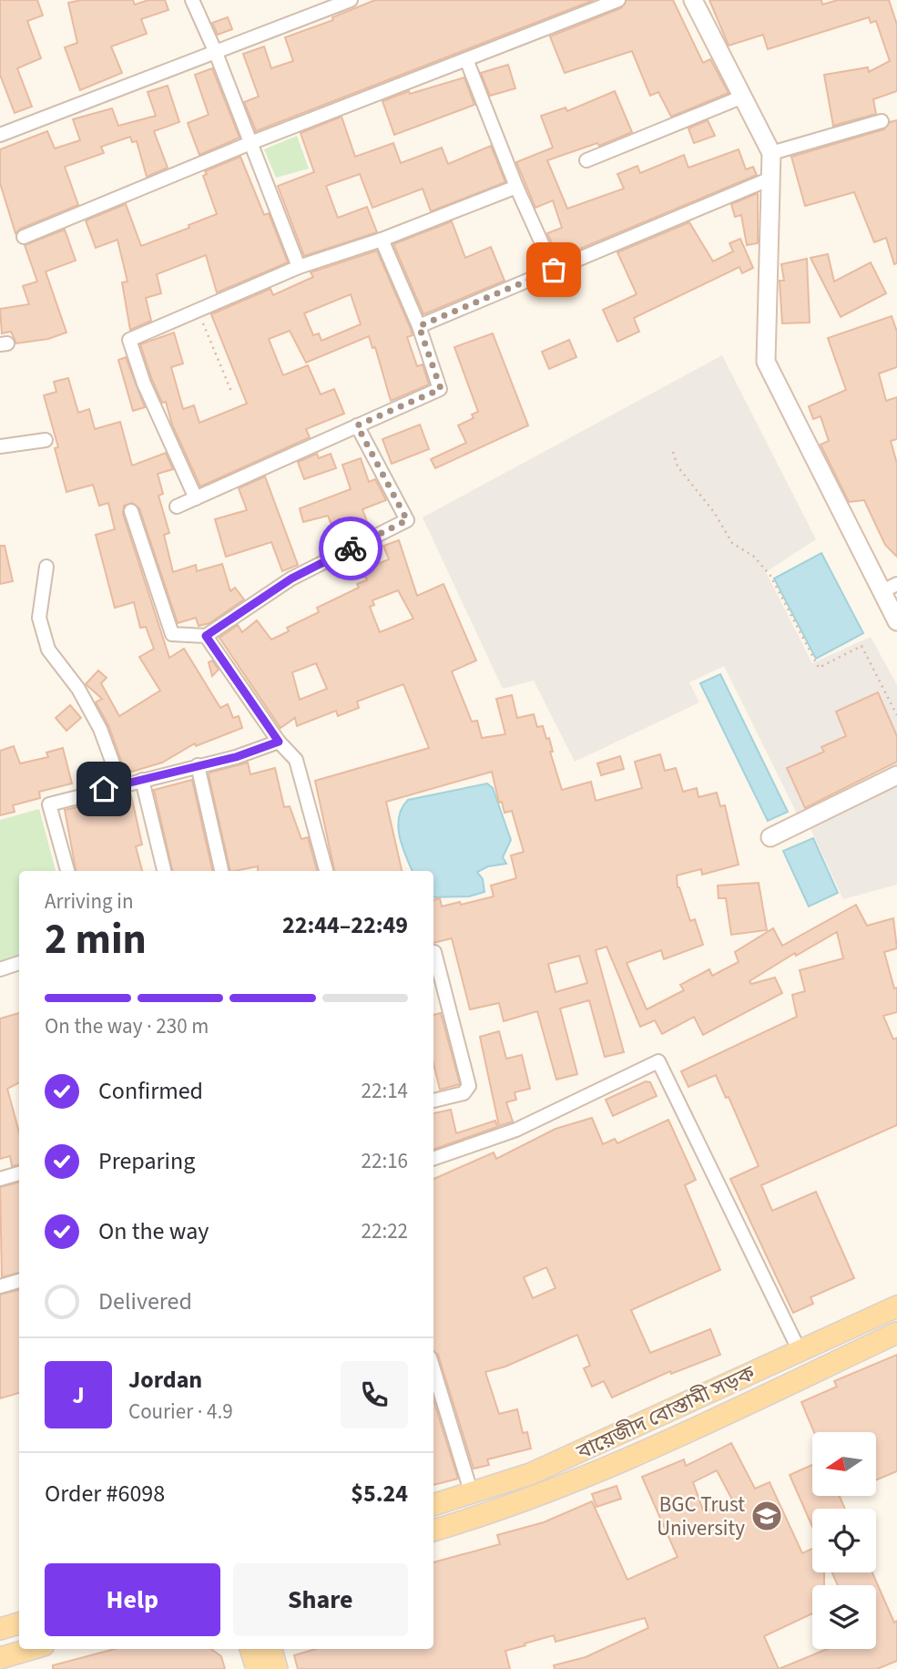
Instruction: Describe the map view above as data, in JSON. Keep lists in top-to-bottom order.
{
  "streets": {
    "main road": ["বায়েজীদ বোস্তামী সড়ক"]
  },
  "places": {
    "school or university": ["BGC Trust University"]
  },
  "north": "left",
  "page": {
    "heading": ["2 min", "Arriving in", "22:44–22:49"],
    "panel": [
      "Jordan",
      "Courier · 4.9",
      "Order #6098",
      "$5.24"
    ],
    "bar": "On the way · 230 m",
    "list": [
      ["Confirmed", "22:14"],
      ["Preparing", "22:16"],
      ["On the way", "22:22"],
      "Delivered"
    ],
    "round": "J",
    "buttons": ["Help", "Share"]
  }
}
